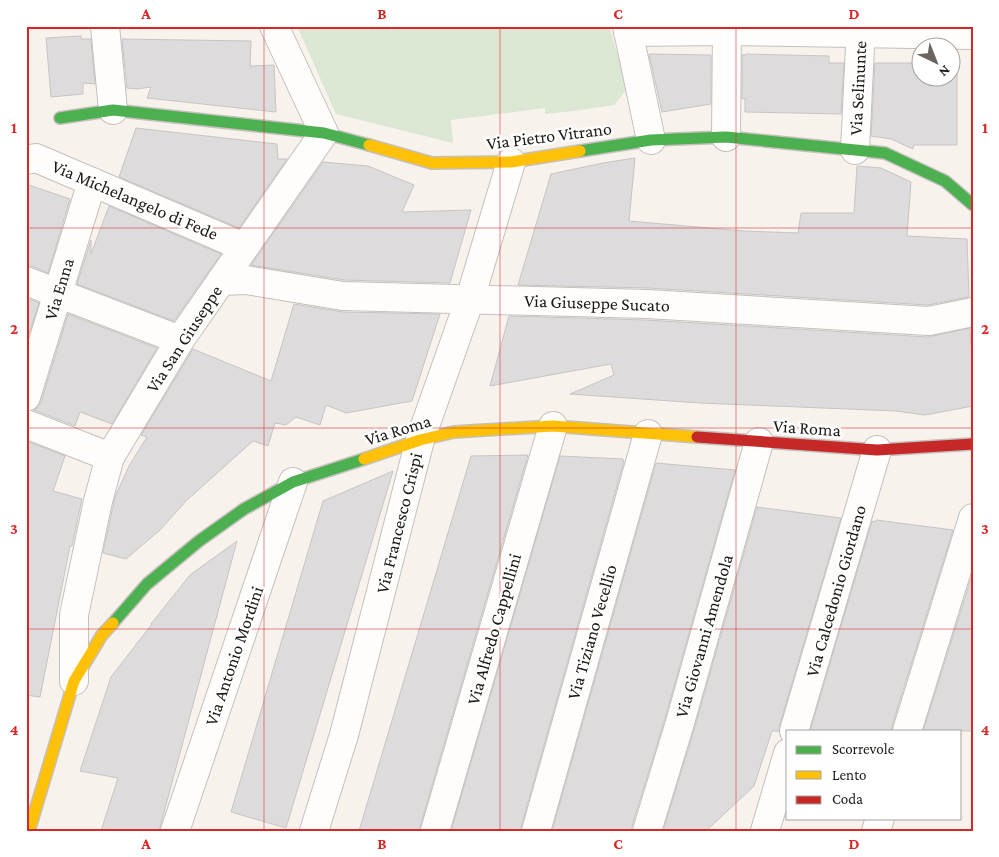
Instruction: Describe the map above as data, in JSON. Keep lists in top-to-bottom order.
{
  "streets": {
    "street": [
      "Via Selinunte",
      "Via Pietro Vitrano",
      "Via Michelangelo di Fede",
      "Via Enna",
      "Via Giuseppe Sucato",
      "Via San Giuseppe",
      "Via Roma",
      "Via Francesco Crispi",
      "Via Calcedonio Giordano",
      "Via Alfredo Cappellini",
      "Via Tiziano Vecellio",
      "Via Giovanni Amendola",
      "Via Antonio Mordini"
    ]
  },
  "crossings": [
    ["Via Selinunte", "Via Pietro Vitrano"],
    ["Via Pietro Vitrano", "Via San Giuseppe"],
    ["Via Pietro Vitrano", "Via Francesco Crispi"],
    ["Via Michelangelo di Fede", "Via Enna"],
    ["Via Michelangelo di Fede", "Via San Giuseppe"],
    ["Via Giuseppe Sucato", "Via San Giuseppe"],
    ["Via Giuseppe Sucato", "Via Francesco Crispi"],
    ["Via San Giuseppe", "Via Roma"],
    ["Via Roma", "Via Francesco Crispi"],
    ["Via Roma", "Via Calcedonio Giordano"],
    ["Via Roma", "Via Alfredo Cappellini"],
    ["Via Roma", "Via Tiziano Vecellio"],
    ["Via Roma", "Via Giovanni Amendola"],
    ["Via Roma", "Via Antonio Mordini"]
  ],
  "legend": ["Scorrevole", "Lento", "Coda"],
  "north": "bottom right",
  "grid": {
    "columns": [
      "A",
      "B",
      "C",
      "D"
    ],
    "rows": [
      "1",
      "2",
      "3",
      "4"
    ]
  }
}
